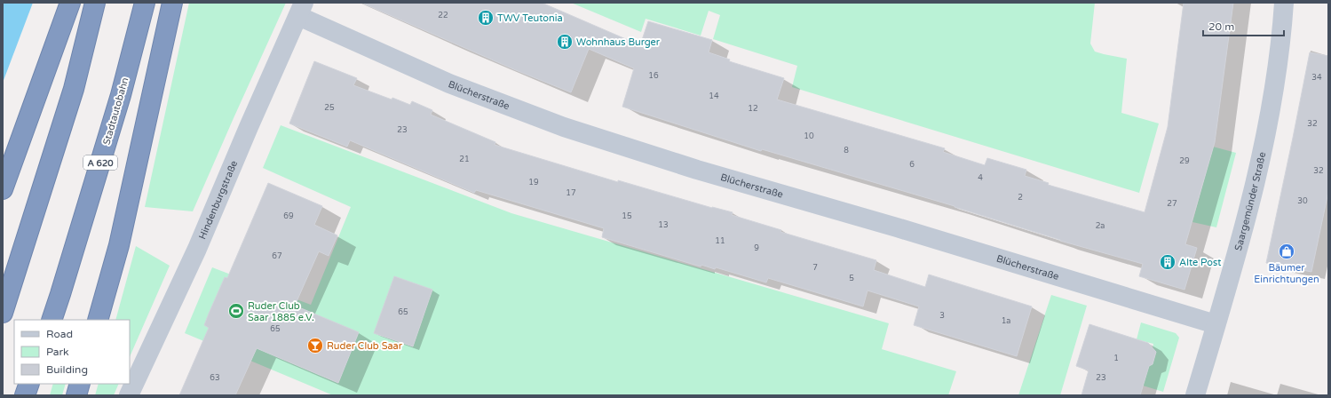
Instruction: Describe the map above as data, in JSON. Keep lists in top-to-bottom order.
{
  "streets": {
    "highway": ["Stadtautobahn", "A 620"],
    "street": ["Blücherstraße", "Hindenburgstraße", "Saargemünder Straße"]
  },
  "crossings": [
    ["Blücherstraße", "Hindenburgstraße"],
    ["Blücherstraße", "Saargemünder Straße"]
  ],
  "places": {
    "building": ["TWV Teutonia", "Wohnhaus Burger", "Alte Post"],
    "shop": ["Bäumer Einrichtungen"],
    "sports": ["Ruder Club Saar 1885 e.V."],
    "bar": ["Ruder Club Saar"]
  },
  "house_numbers": [
    "22",
    "16",
    "34",
    "14",
    "25",
    "12",
    "32",
    "23",
    "10",
    "8",
    "21",
    "29",
    "6",
    "32",
    "4",
    "19",
    "17",
    "2",
    "30",
    "27",
    "69",
    "15",
    "13",
    "2a",
    "11",
    "9",
    "67",
    "7",
    "5",
    "65",
    "3",
    "1a",
    "65",
    "1",
    "63",
    "23"
  ],
  "legend": ["Road", "Park", "Building"],
  "scale_bar": "20 m"
}
